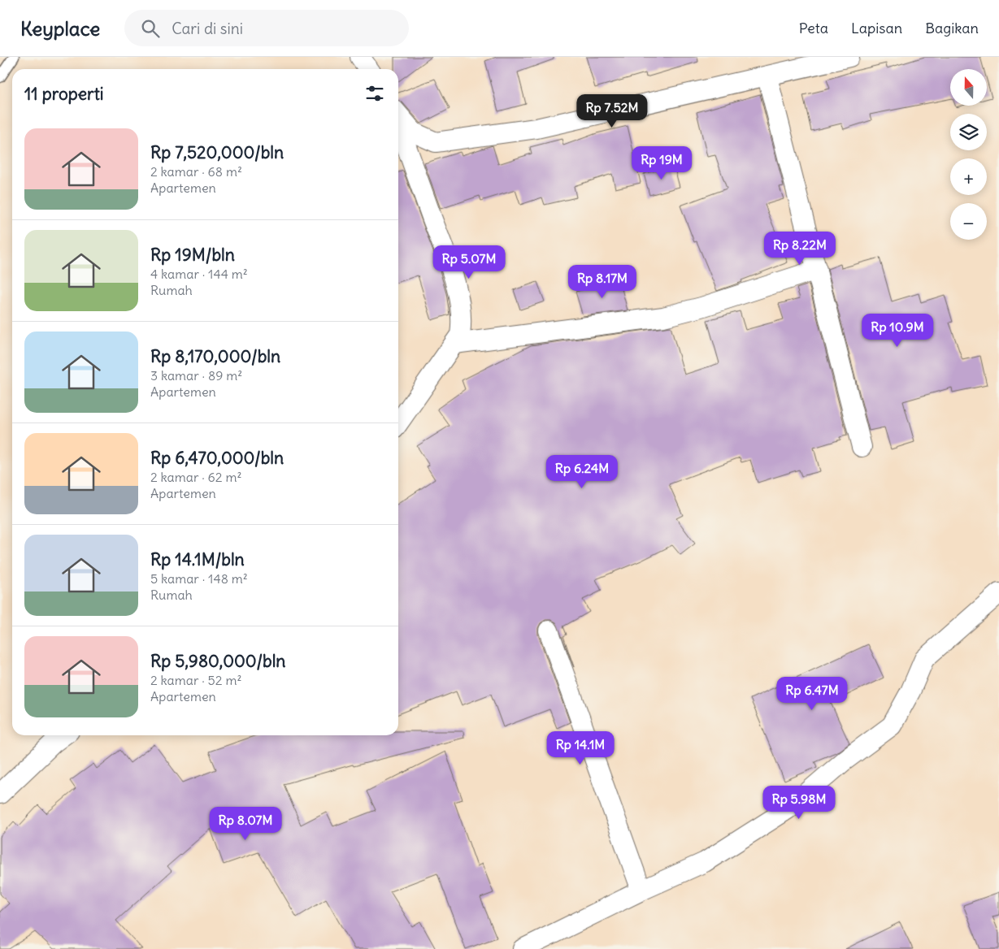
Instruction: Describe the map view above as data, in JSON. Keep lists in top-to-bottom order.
{
  "north": "top",
  "page": {
    "header": "Keyplace",
    "search": "Cari di sini",
    "nav": ["Peta", "Lapisan", "Bagikan"],
    "map_buttons": ["+", "−"],
    "heading": "11 properti",
    "price": [
      "Rp 7.52M",
      "Rp 19M",
      "Rp 8.22M",
      "Rp 5.07M",
      "Rp 8.17M",
      "Rp 10.9M",
      "Rp 6.24M",
      "Rp 6.47M",
      "Rp 14.1M",
      "Rp 5.98M",
      "Rp 8.07M"
    ],
    "list": [
      {
        "name": "Rp 7,520,000/bln",
        "note": "2 kamar · 68 m² · Apartemen"
      },
      {
        "name": "Rp 19M/bln",
        "note": "4 kamar · 144 m² · Rumah"
      },
      {
        "name": "Rp 8,170,000/bln",
        "note": "3 kamar · 89 m² · Apartemen"
      },
      {
        "name": "Rp 6,470,000/bln",
        "note": "2 kamar · 62 m² · Apartemen"
      },
      {
        "name": "Rp 14.1M/bln",
        "note": "5 kamar · 148 m² · Rumah"
      },
      {
        "name": "Rp 5,980,000/bln",
        "note": "2 kamar · 52 m² · Apartemen"
      }
    ]
  }
}
